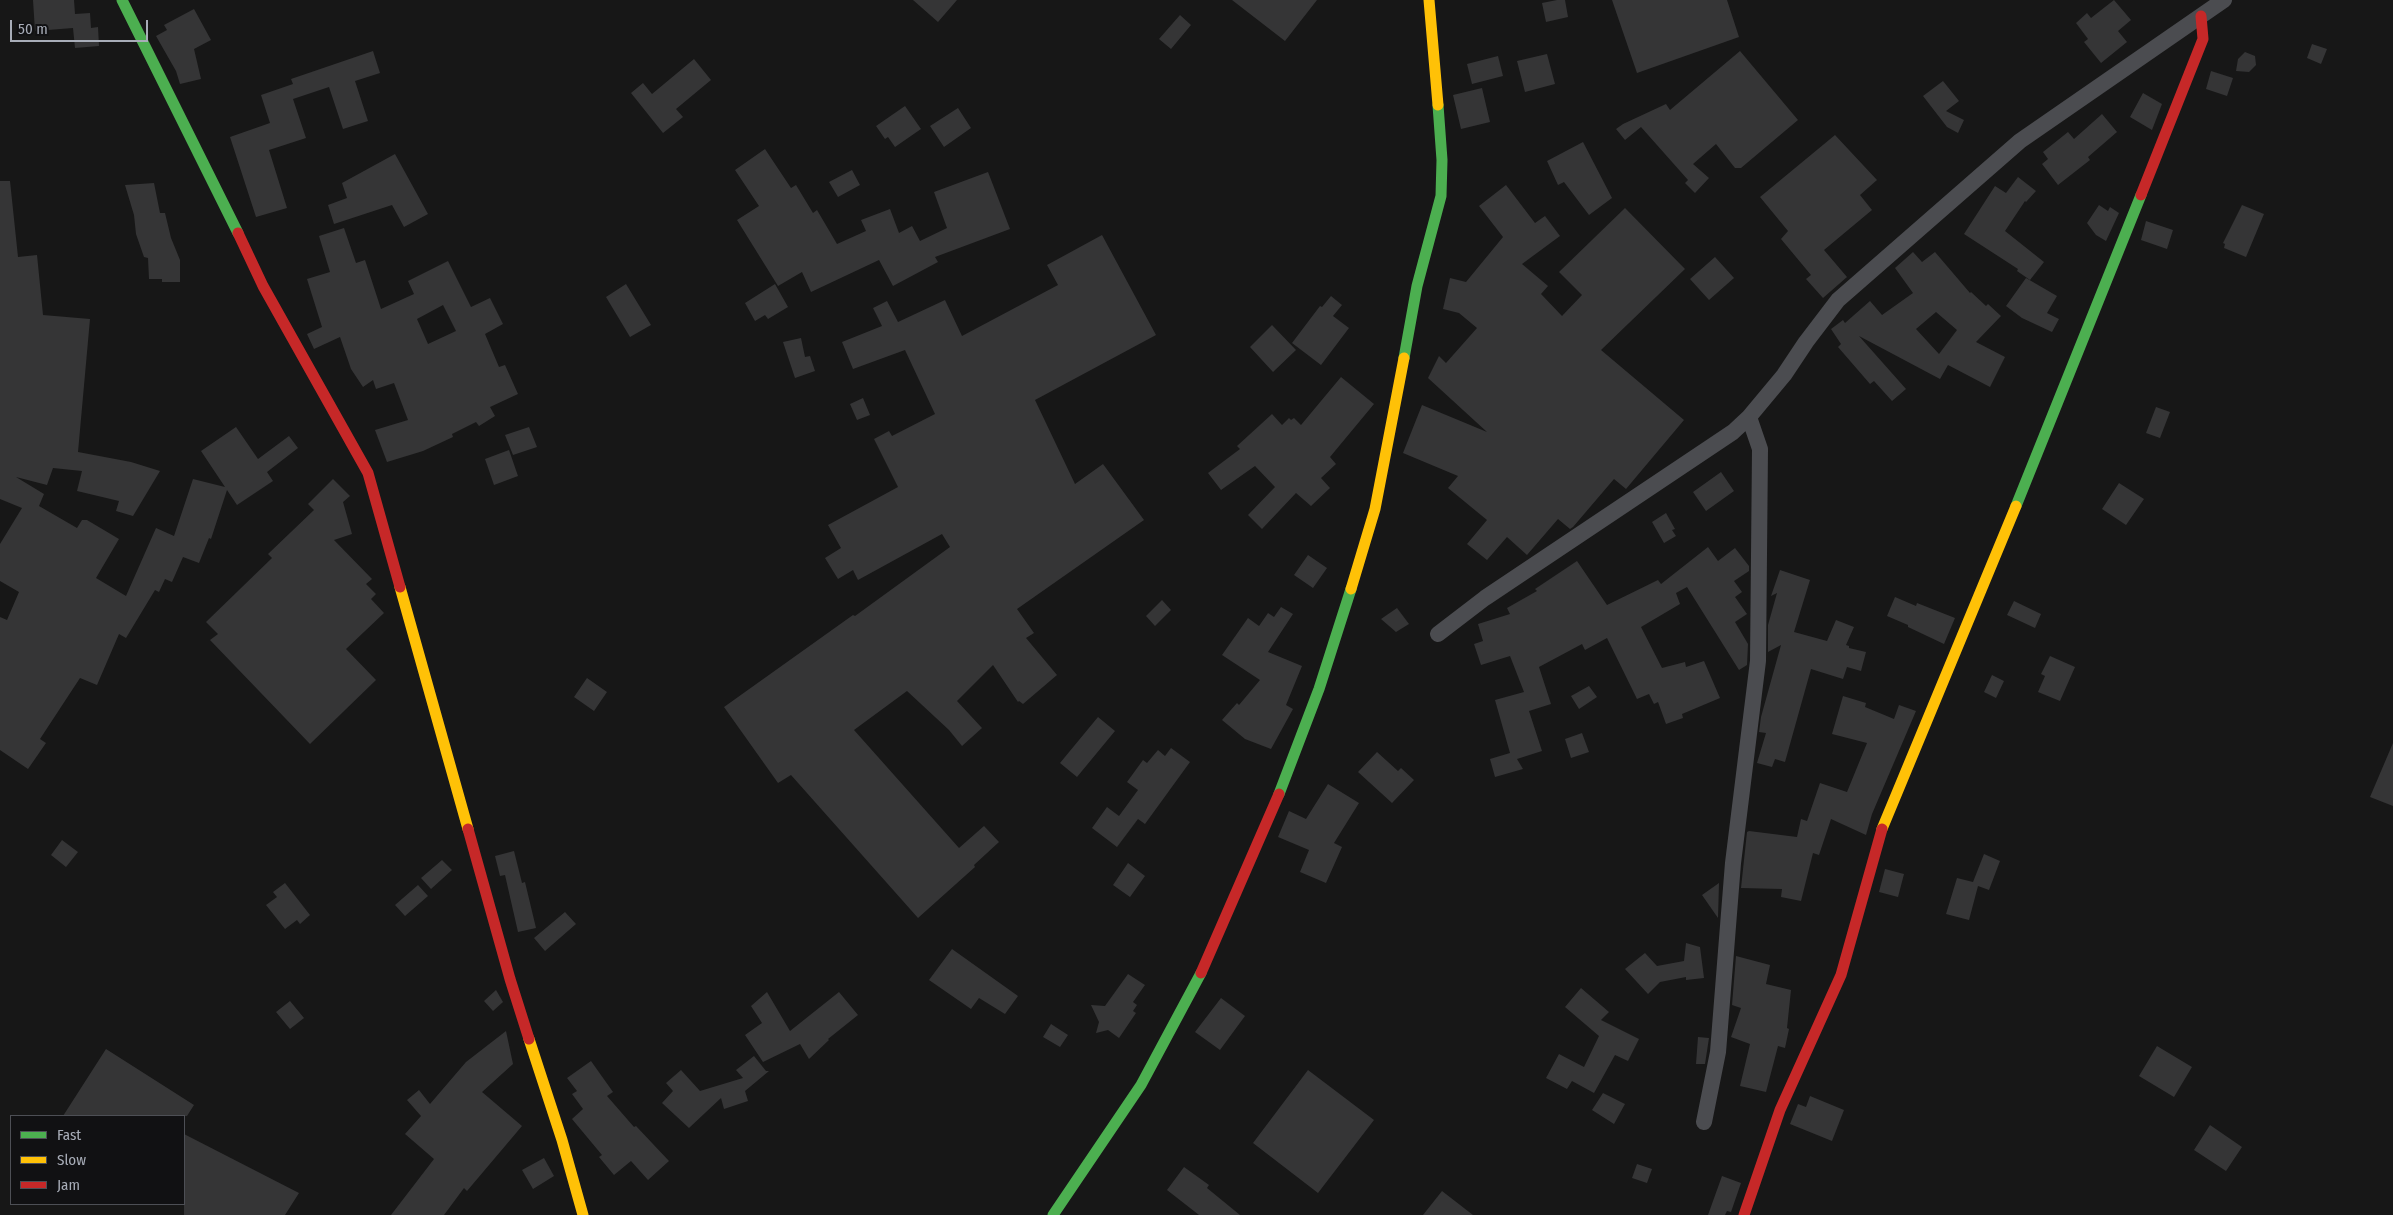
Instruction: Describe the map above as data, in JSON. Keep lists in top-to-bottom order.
{
  "legend": ["Fast", "Slow", "Jam"],
  "scale_bar": "50 m"
}
